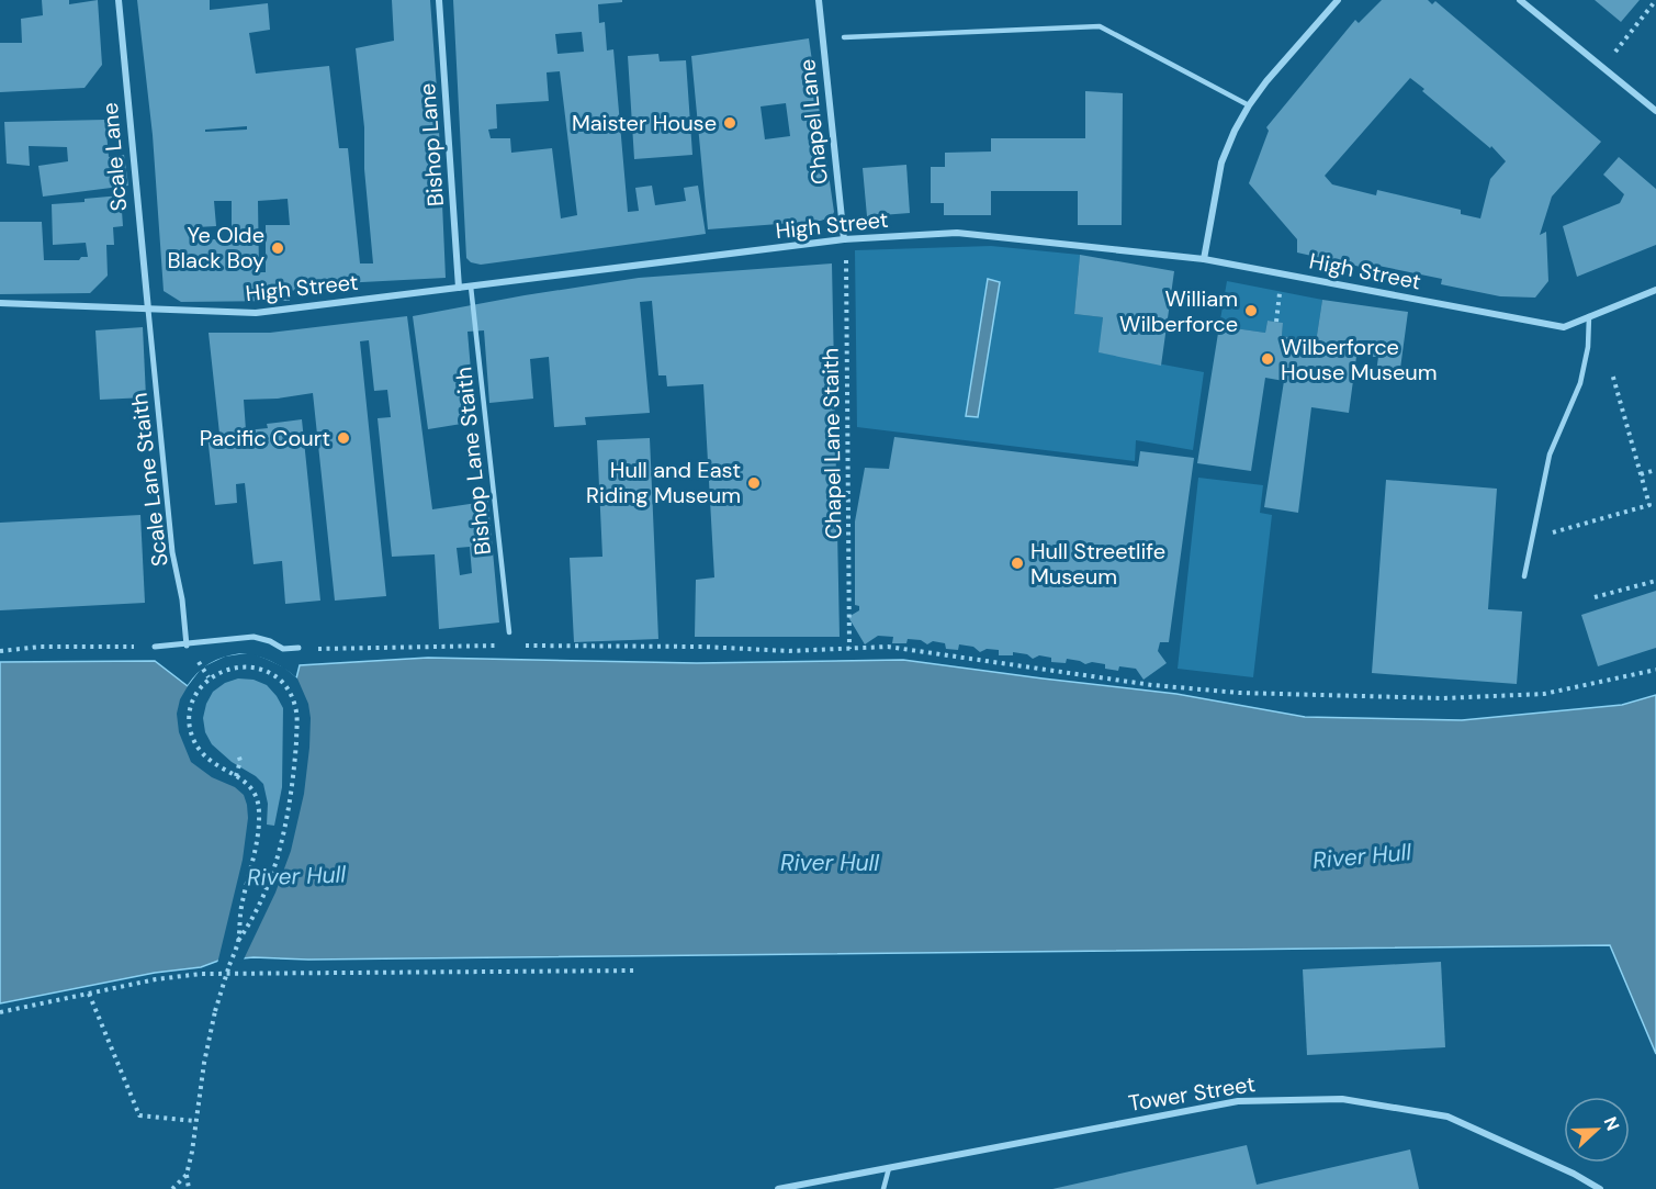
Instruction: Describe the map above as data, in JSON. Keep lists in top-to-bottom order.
{
  "streets": {
    "street": [
      "Chapel Lane",
      "Bishop Lane",
      "Scale Lane",
      "High Street",
      "Scale Lane Staith",
      "Tower Street"
    ],
    "lane": ["Bishop Lane Staith"],
    "path": ["Chapel Lane Staith"]
  },
  "crossings": [
    ["Chapel Lane", "High Street"],
    ["Chapel Lane", "Chapel Lane Staith"],
    ["Bishop Lane", "High Street"],
    ["Scale Lane", "High Street"],
    ["Scale Lane", "Scale Lane Staith"],
    ["High Street", "Chapel Lane Staith"],
    ["High Street", "Bishop Lane Staith"],
    ["High Street", "Scale Lane Staith"]
  ],
  "water": ["River Hull"],
  "places": [
    "Maister House",
    "Ye Olde Black Boy",
    "William Wilberforce",
    "Wilberforce House Museum",
    "Pacific Court",
    "Hull and East Riding Museum",
    "Hull Streetlife Museum"
  ],
  "north": "right"
}
